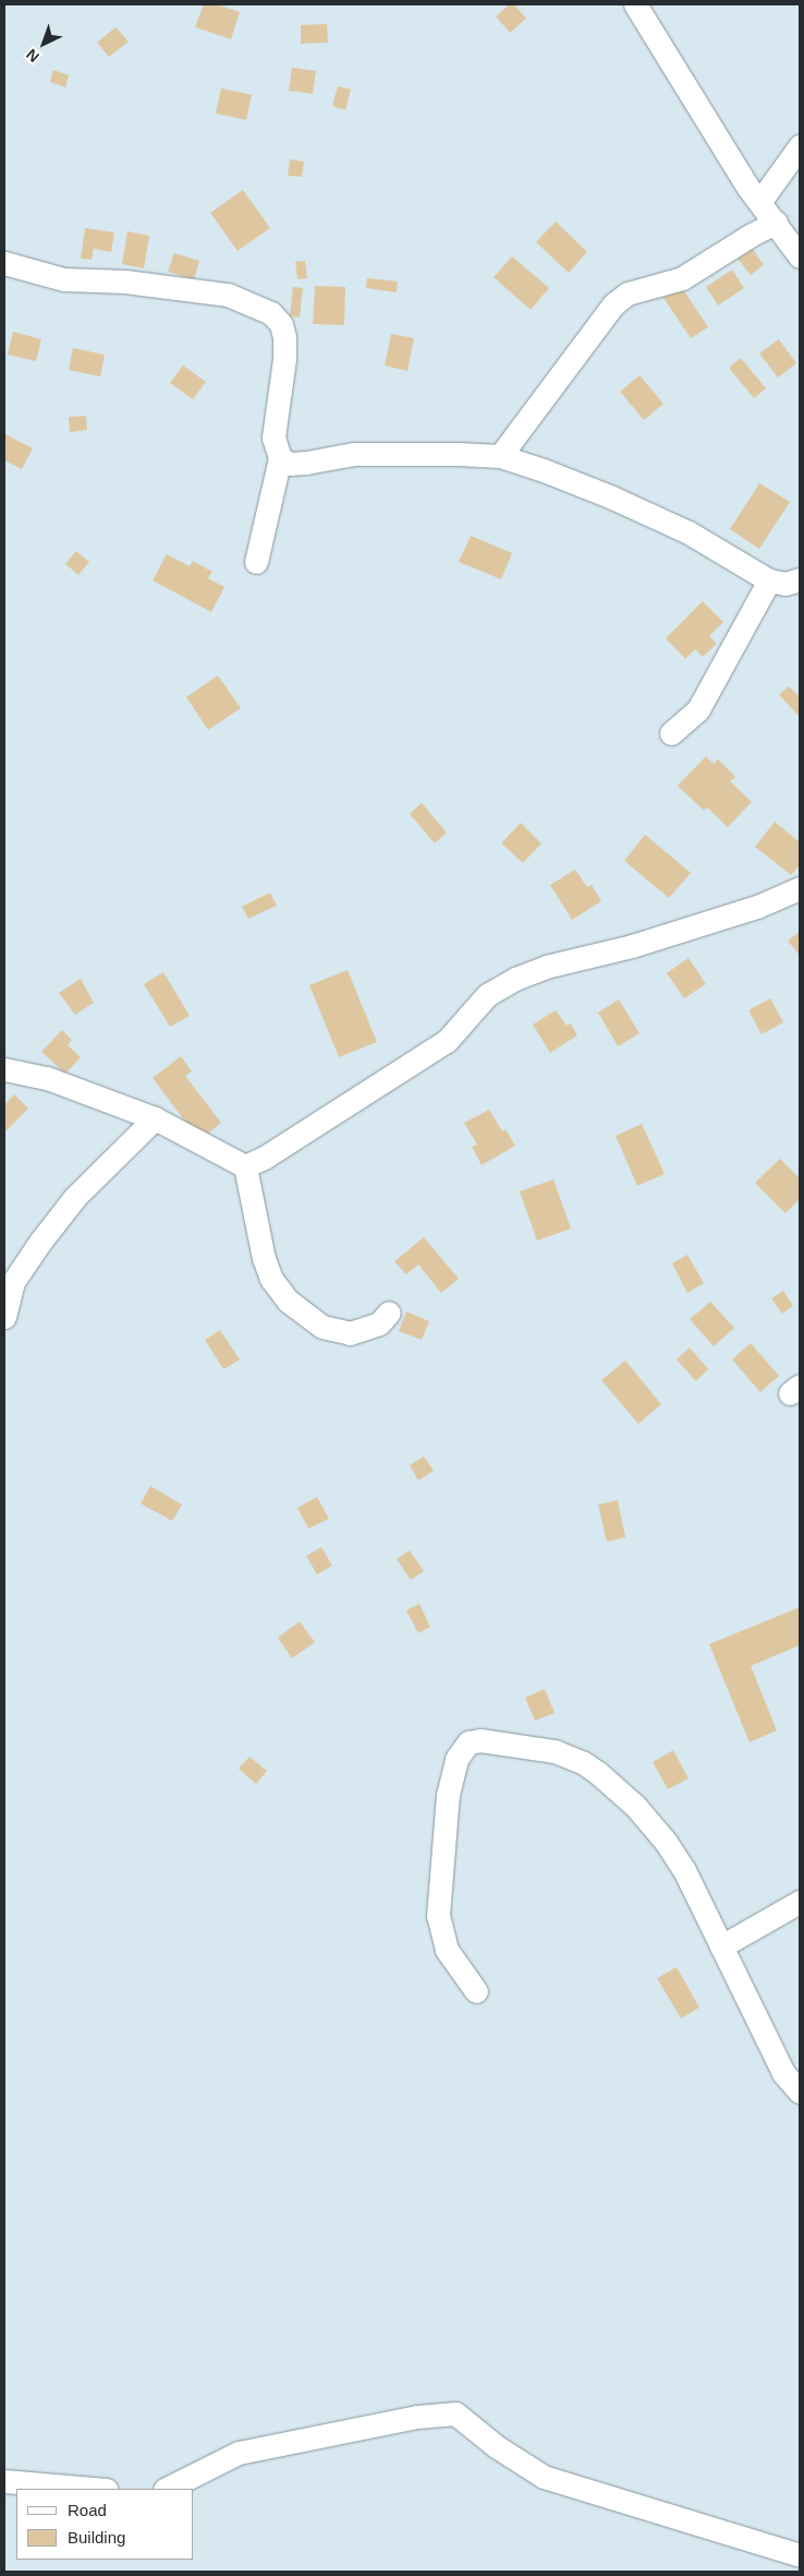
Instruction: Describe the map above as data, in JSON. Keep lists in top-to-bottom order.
{
  "legend": ["Road", "Building"],
  "north": "bottom left"
}
